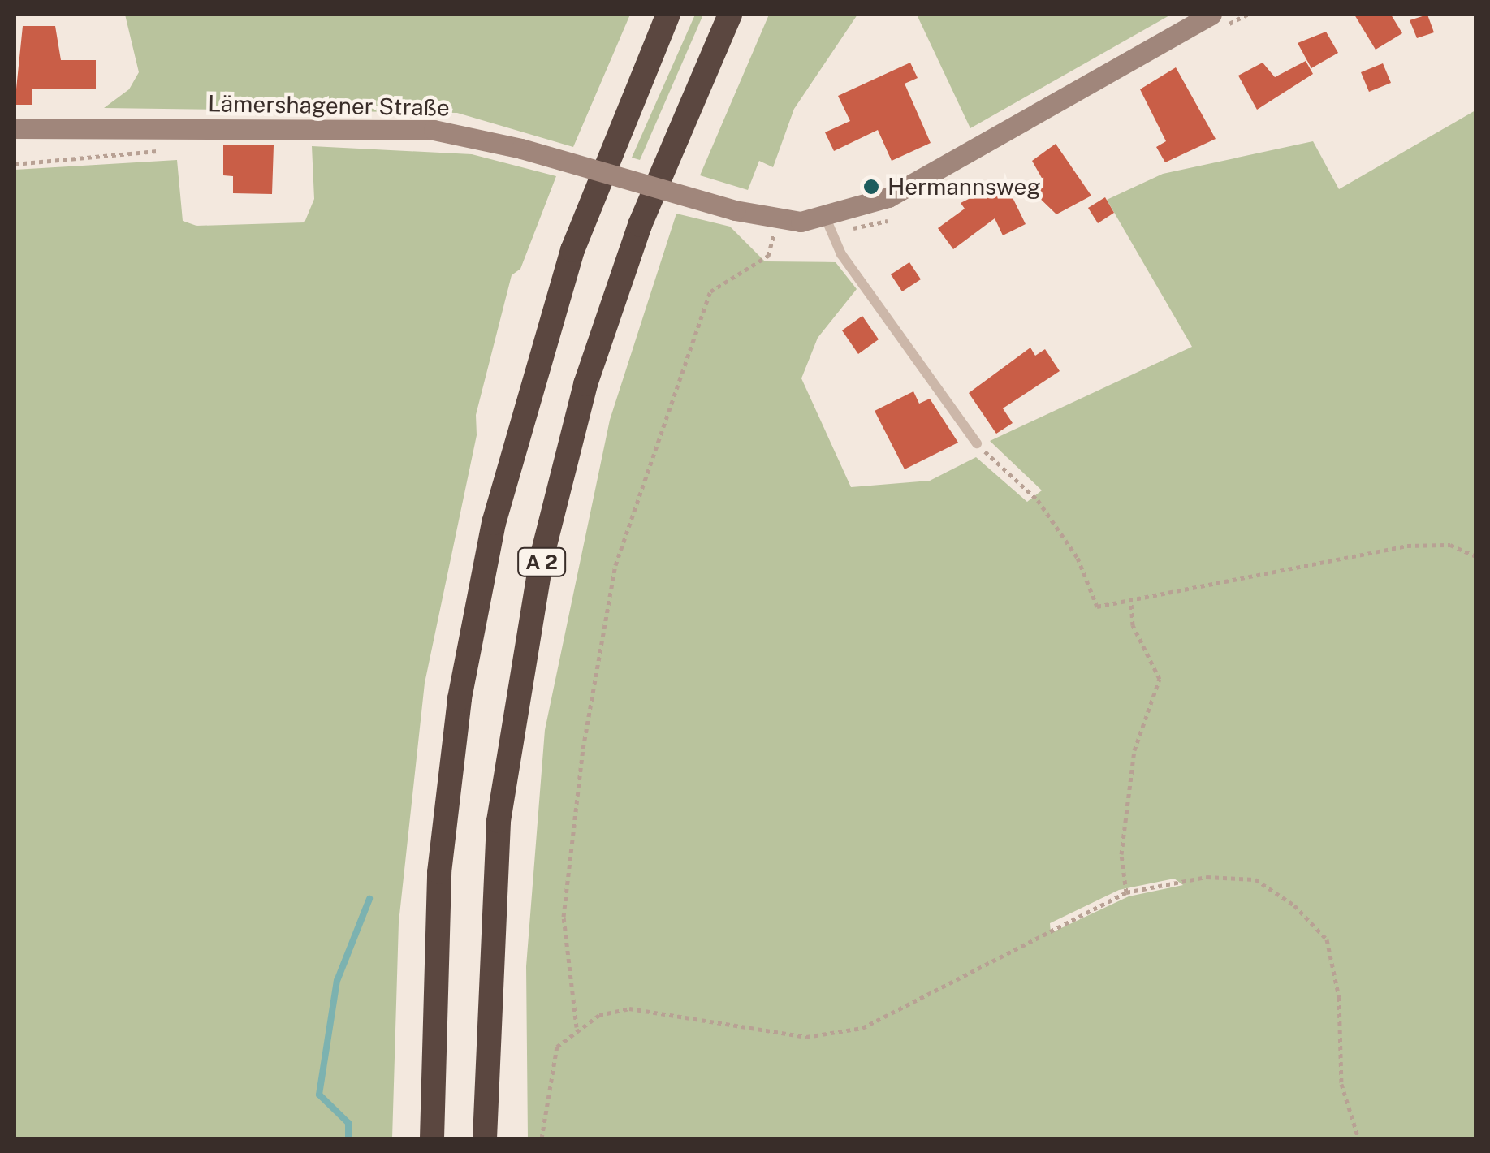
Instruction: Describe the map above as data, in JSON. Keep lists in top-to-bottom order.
{
  "streets": {
    "highway": ["A 2"],
    "main road": ["Lämershagener Straße"]
  },
  "places": ["Hermannsweg"]
}
